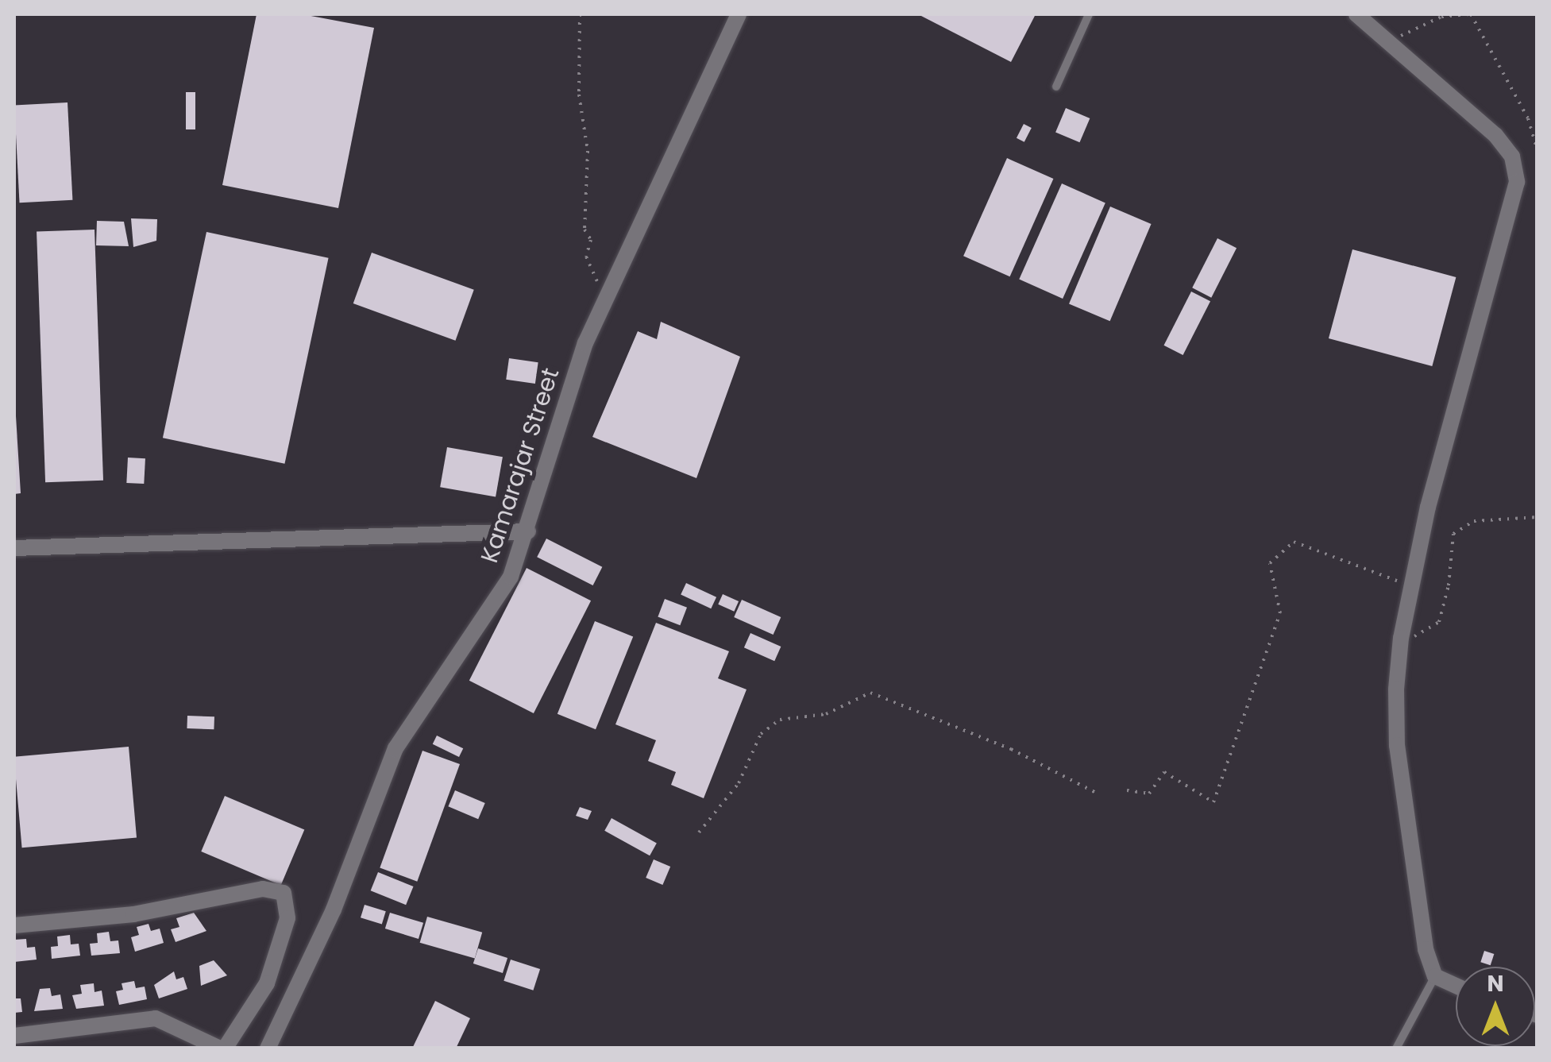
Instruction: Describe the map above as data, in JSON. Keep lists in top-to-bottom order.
{
  "streets": {
    "street": ["Kamarajar Street"]
  },
  "north": "top"
}
